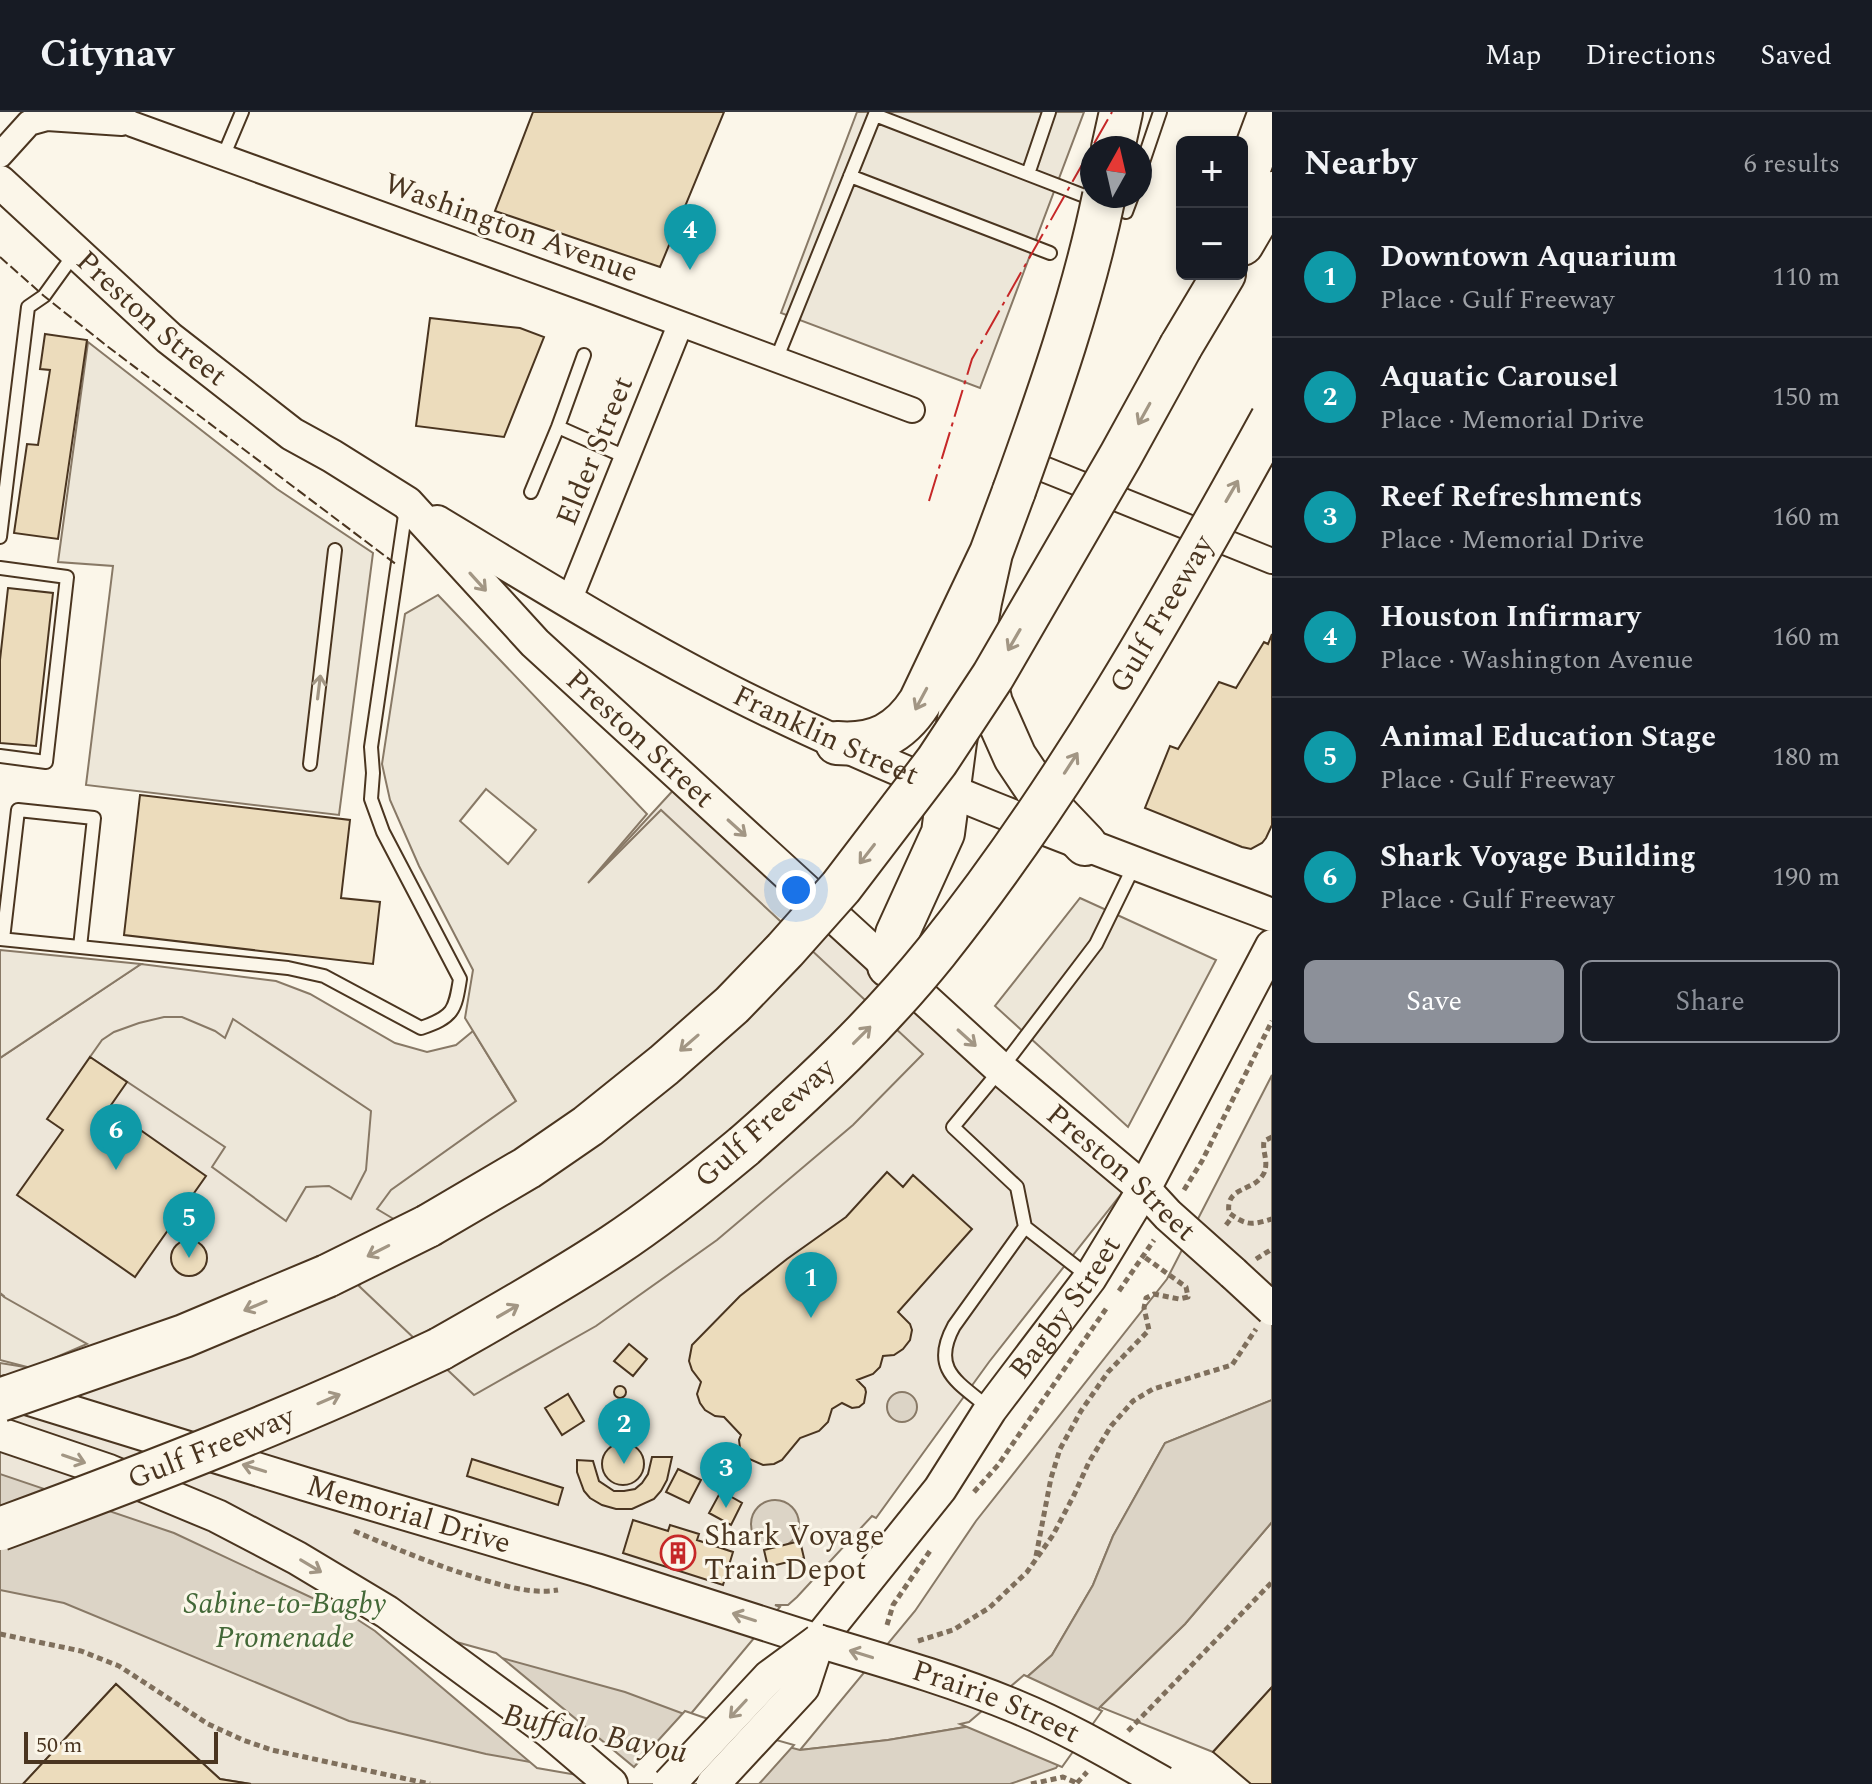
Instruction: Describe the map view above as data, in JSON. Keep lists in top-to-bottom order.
{
  "streets": {
    "highway": ["Gulf Freeway"],
    "main road": [
      "Preston Street",
      "Franklin Street",
      "Bagby Street",
      "Memorial Drive",
      "Prairie Street"
    ],
    "street": ["Washington Avenue", "Elder Street"]
  },
  "crossings": [
    ["Washington Avenue", "Elder Street"],
    ["Preston Street", "Franklin Street"],
    ["Preston Street", "Bagby Street"],
    ["Elder Street", "Franklin Street"],
    ["Bagby Street", "Memorial Drive"],
    ["Bagby Street", "Prairie Street"],
    ["Memorial Drive", "Prairie Street"]
  ],
  "one_way": ["Preston Street", "Prairie Street"],
  "water": ["Buffalo Bayou"],
  "parks": ["Sabine-to-Bagby Promenade"],
  "places": {
    "building": ["Shark Voyage Train Depot"]
  },
  "scale_bar": "50 m",
  "north": "top",
  "page": {
    "header": "Citynav",
    "nav": ["Map", "Directions", "Saved"],
    "heading": ["Nearby", "6 results"],
    "map_buttons": ["+", "−"],
    "pins": [
      "4",
      "6",
      "5",
      "1",
      "2",
      "3"
    ],
    "list": [
      {
        "mark": "1",
        "name": "Downtown Aquarium",
        "note": "Place · Gulf Freeway",
        "value": "110 m"
      },
      {
        "mark": "2",
        "name": "Aquatic Carousel",
        "note": "Place · Memorial Drive",
        "value": "150 m"
      },
      {
        "mark": "3",
        "name": "Reef Refreshments",
        "note": "Place · Memorial Drive",
        "value": "160 m"
      },
      {
        "mark": "4",
        "name": "Houston Infirmary",
        "note": "Place · Washington Avenue",
        "value": "160 m"
      },
      {
        "mark": "5",
        "name": "Animal Education Stage",
        "note": "Place · Gulf Freeway",
        "value": "180 m"
      },
      {
        "mark": "6",
        "name": "Shark Voyage Building",
        "note": "Place · Gulf Freeway",
        "value": "190 m"
      }
    ],
    "buttons": ["Save", "Share"],
    "scale": "50 m"
  }
}
